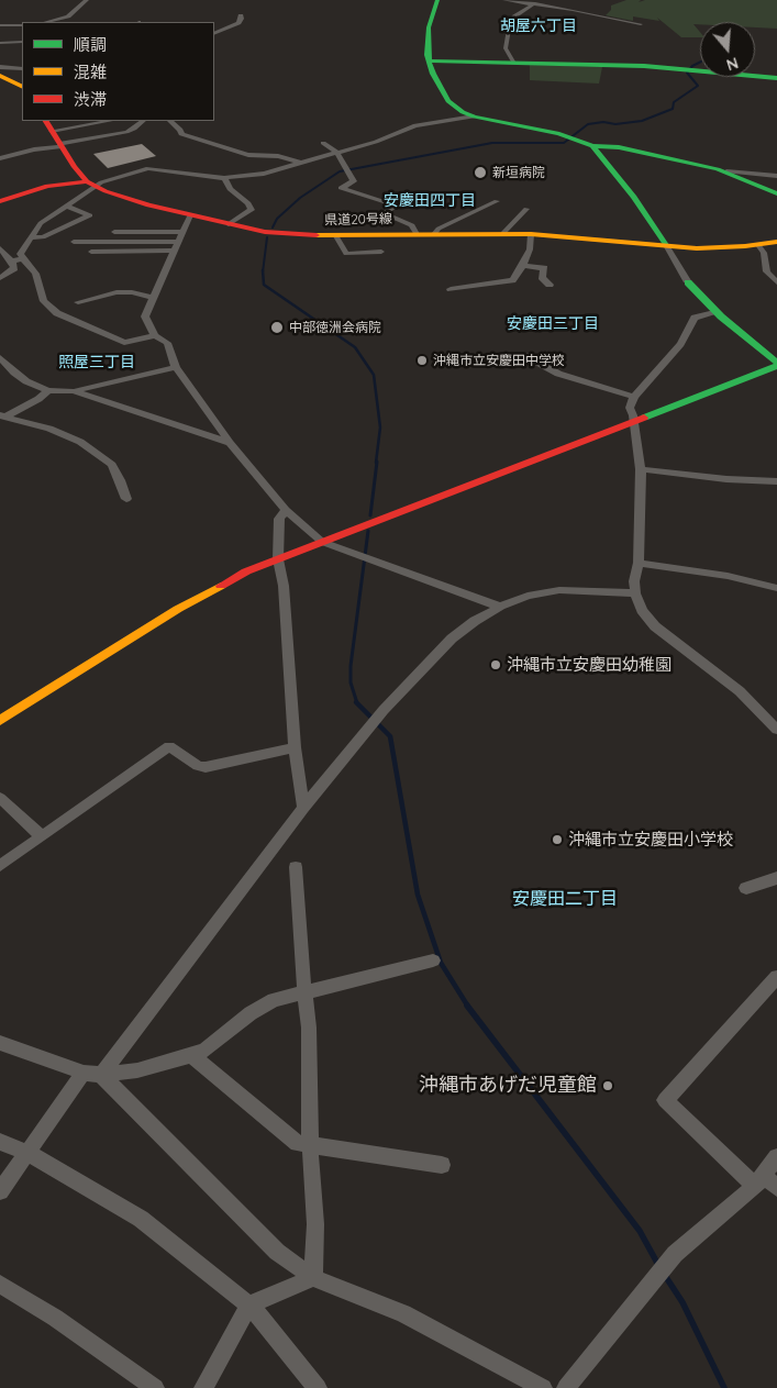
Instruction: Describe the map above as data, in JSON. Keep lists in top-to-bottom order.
{
  "streets": {
    "street": ["県道20号線"]
  },
  "districts": [
    "胡屋六丁目",
    "安慶田四丁目",
    "安慶田三丁目",
    "照屋三丁目",
    "安慶田二丁目"
  ],
  "places": [
    "新垣病院",
    "中部徳洲会病院",
    "沖縄市立安慶田中学校",
    "沖縄市立安慶田幼稚園",
    "沖縄市立安慶田小学校",
    "沖縄市あげだ児童館"
  ],
  "legend": ["順調", "混雑", "渋滞"],
  "north": "bottom"
}
